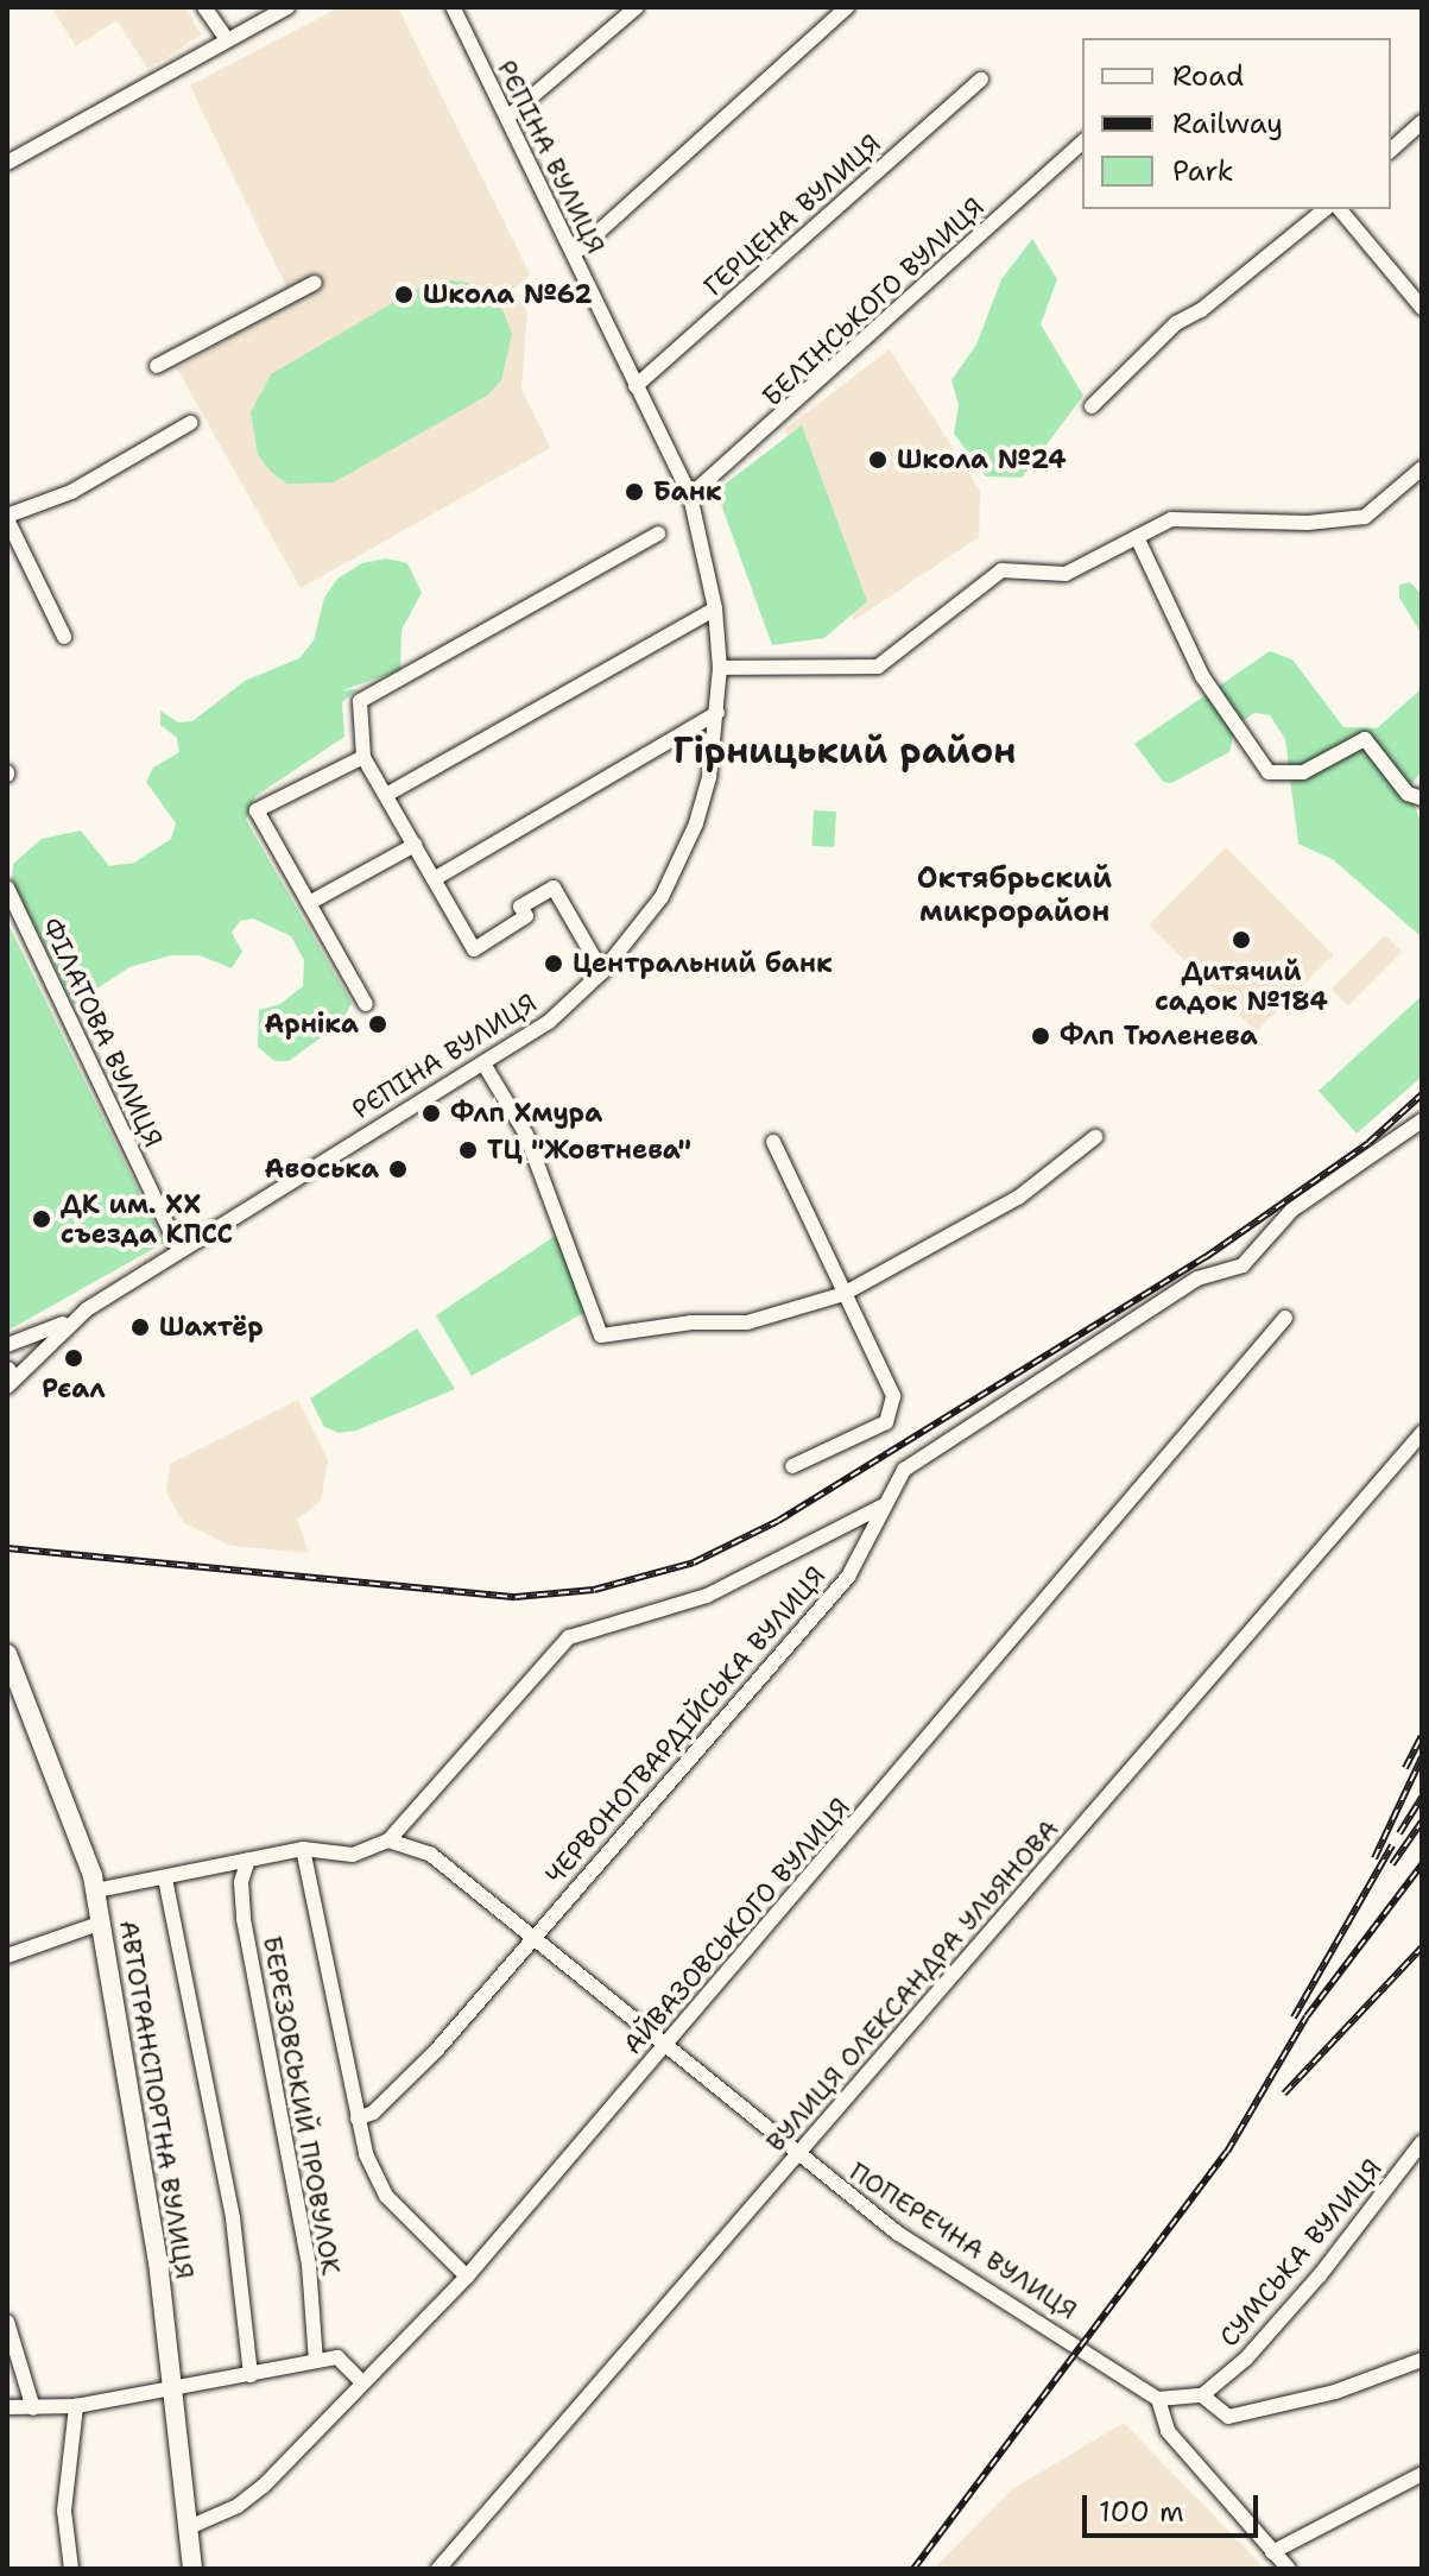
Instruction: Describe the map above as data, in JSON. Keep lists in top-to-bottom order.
{
  "streets": {
    "main road": ["АВТОТРАНСПОРТНА ВУЛИЦЯ"],
    "street": [
      "РЄПІНА ВУЛИЦЯ",
      "ГЕРЦЕНА ВУЛИЦЯ",
      "БЕЛІНСЬКОГО ВУЛИЦЯ",
      "ФІЛАТОВА ВУЛИЦЯ",
      "ЧЕРВОНОГВАРДІЙСЬКА ВУЛИЦЯ",
      "АЙВАЗОВСЬКОГО ВУЛИЦЯ",
      "ВУЛИЦЯ ОЛЕКСАНДРА УЛЬЯНОВА",
      "БЕРЕЗОВСЬКИЙ ПРОВУЛОК",
      "ПОПЕРЕЧНА ВУЛИЦЯ",
      "СУМСЬКА ВУЛИЦЯ"
    ]
  },
  "crossings": [
    ["РЄПІНА ВУЛИЦЯ", "ГЕРЦЕНА ВУЛИЦЯ"],
    ["РЄПІНА ВУЛИЦЯ", "БЕЛІНСЬКОГО ВУЛИЦЯ"],
    ["РЄПІНА ВУЛИЦЯ", "ФІЛАТОВА ВУЛИЦЯ"],
    ["ЧЕРВОНОГВАРДІЙСЬКА ВУЛИЦЯ", "ПОПЕРЕЧНА ВУЛИЦЯ"],
    ["АЙВАЗОВСЬКОГО ВУЛИЦЯ", "АВТОТРАНСПОРТНА ВУЛИЦЯ"],
    ["АЙВАЗОВСЬКОГО ВУЛИЦЯ", "ПОПЕРЕЧНА ВУЛИЦЯ"],
    ["ВУЛИЦЯ ОЛЕКСАНДРА УЛЬЯНОВА", "ПОПЕРЕЧНА ВУЛИЦЯ"]
  ],
  "districts": ["Гірницький район", "Октябрьский микрорайон"],
  "places": [
    "Школа №62",
    "Школа №24",
    "Банк",
    "Дитячий садок №184",
    "Центральний банк",
    "Арніка",
    "Флп Тюленева",
    "Флп Хмура",
    "ТЦ \"Жовтнева\"",
    "Авоська",
    "ДК им. XX съезда КПСС",
    "Шахтёр",
    "Рєал"
  ],
  "legend": ["Road", "Railway", "Park"],
  "scale_bar": "100 m"
}
